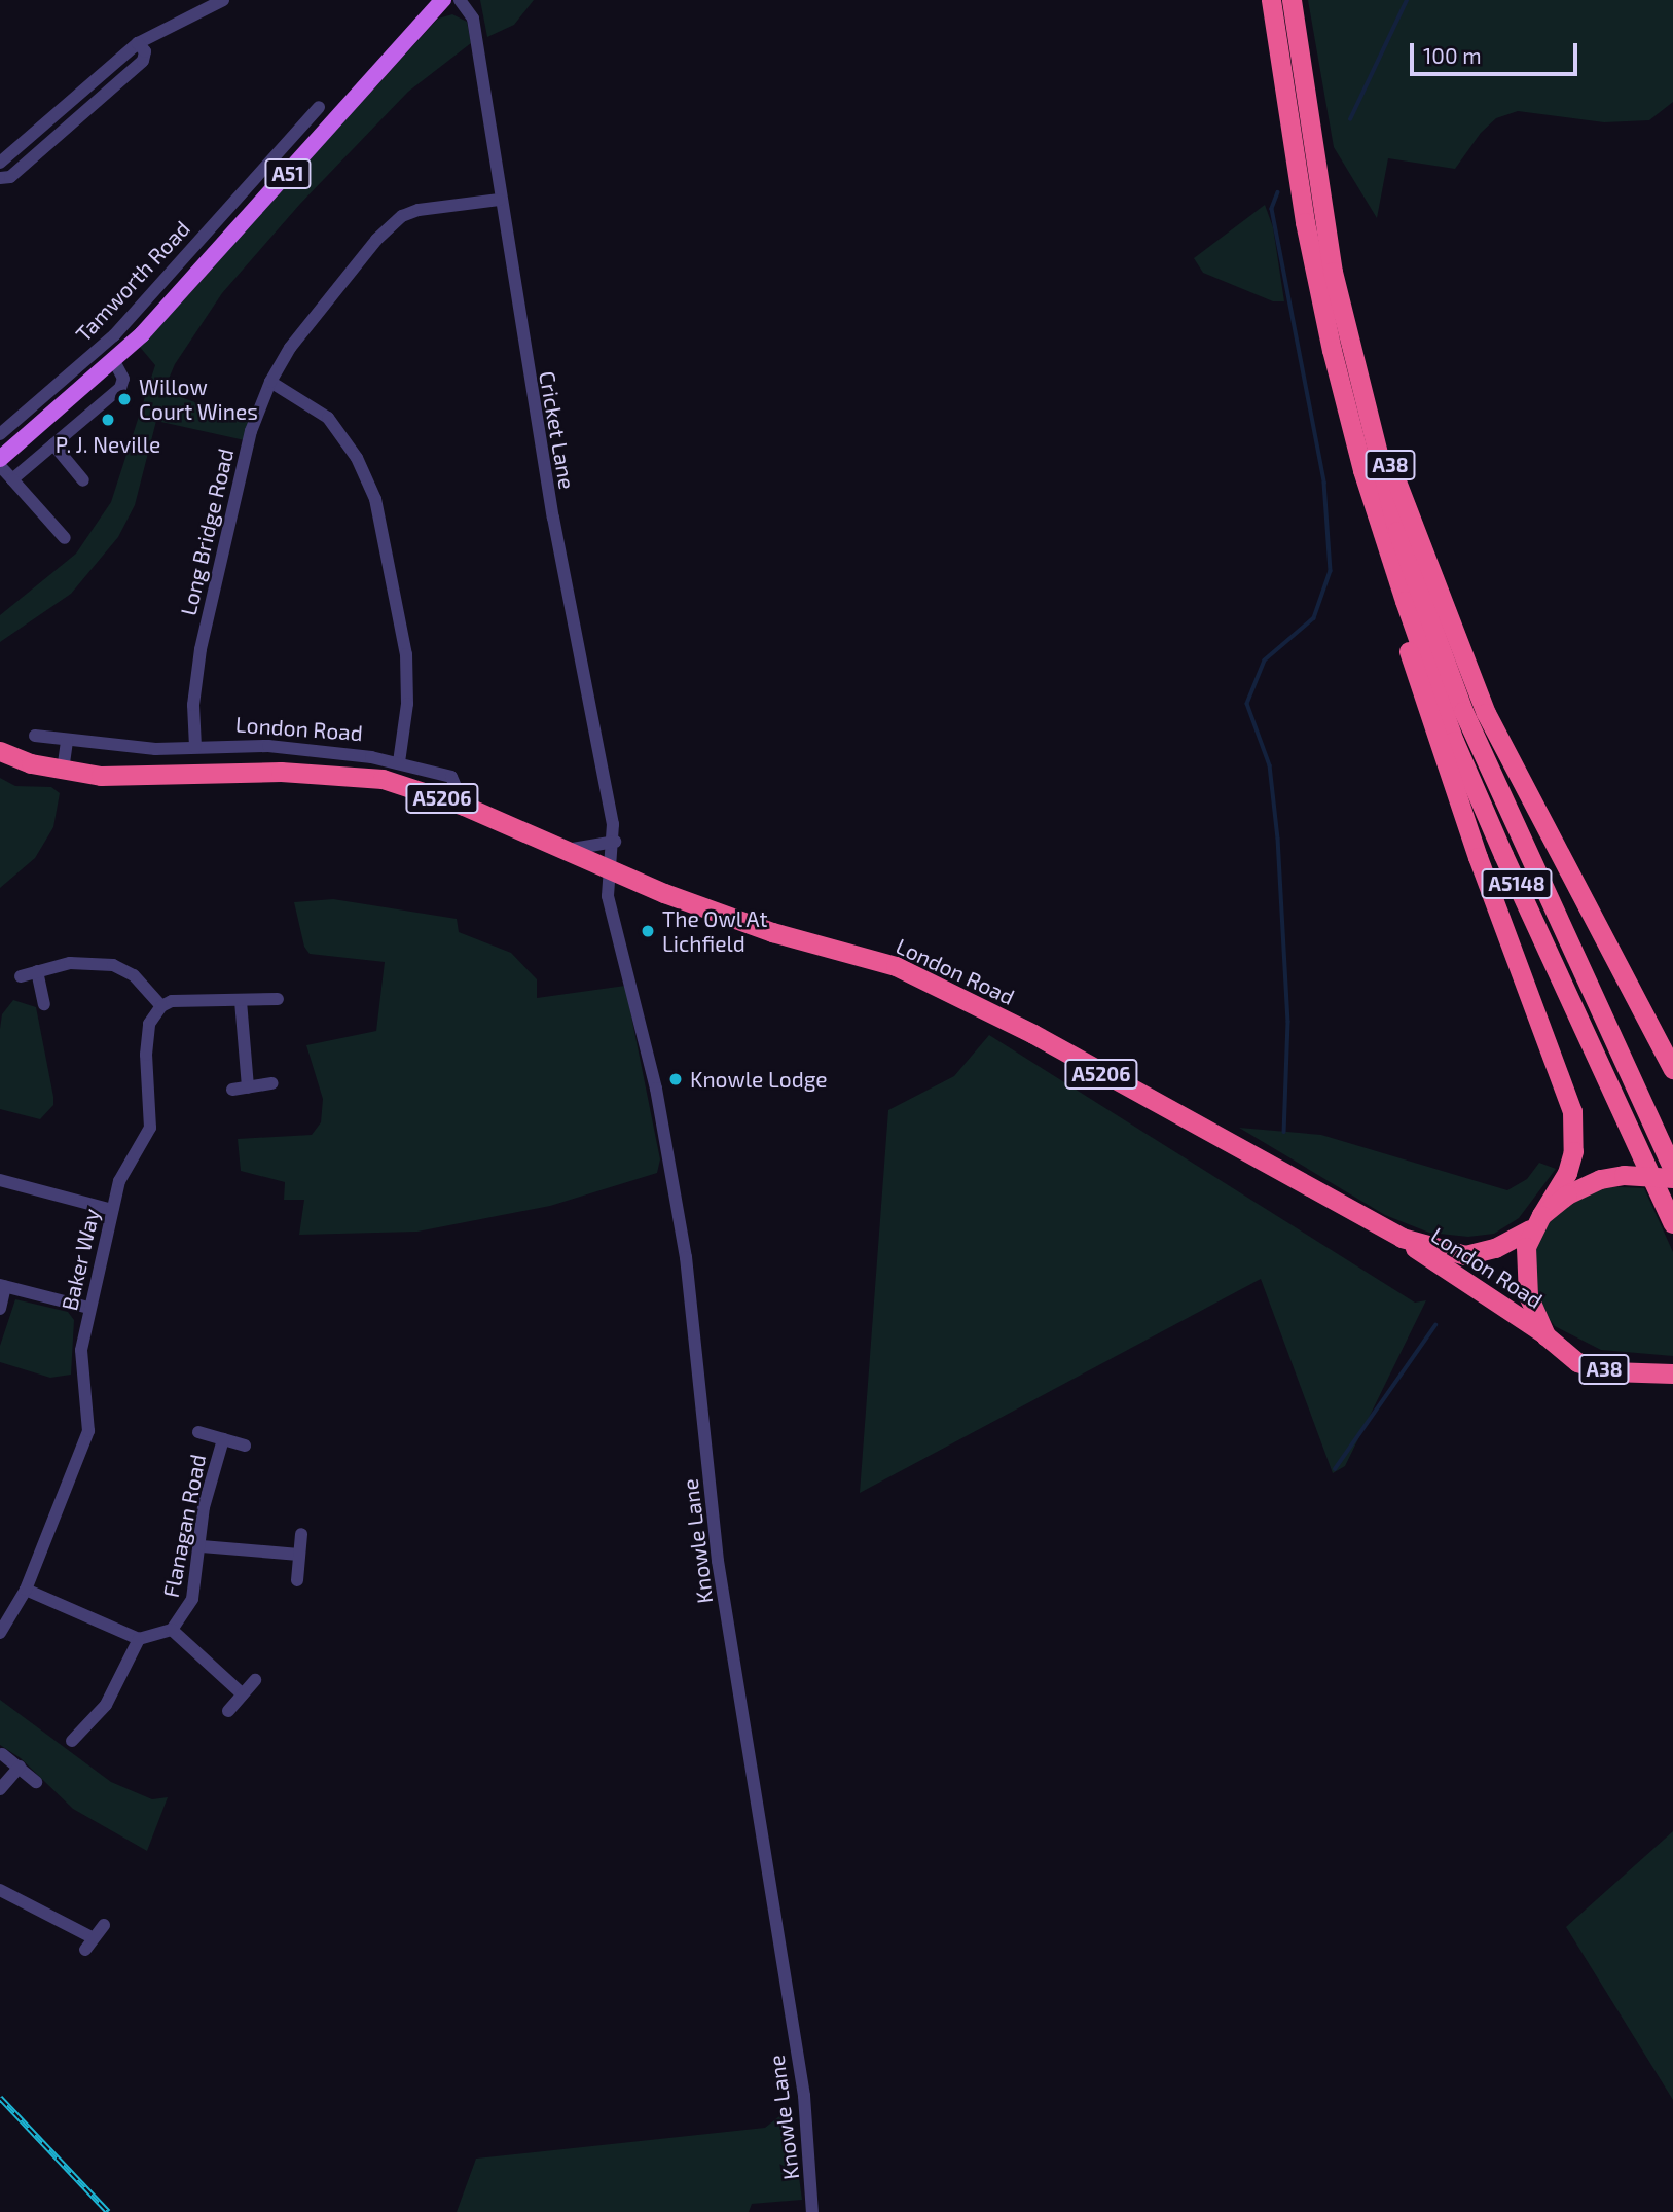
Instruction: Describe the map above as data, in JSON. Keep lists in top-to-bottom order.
{
  "streets": {
    "highway": [
      "A38",
      "London Road",
      "A5206",
      "A5148"
    ],
    "main road": ["A51", "Tamworth Road"],
    "street": [
      "Cricket Lane",
      "Long Bridge Road",
      "Baker Way",
      "Flanagan Road",
      "Knowle Lane"
    ]
  },
  "crossings": [
    ["Cricket Lane", "Long Bridge Road"],
    ["Cricket Lane", "London Road"],
    ["Cricket Lane", "Knowle Lane"],
    ["A38", "London Road"],
    ["A38", "A5148"],
    ["Long Bridge Road", "London Road"],
    ["London Road", "Knowle Lane"]
  ],
  "places": [
    "Willow Court Wines",
    "P. J. Neville",
    "The Owl At Lichfield",
    "Knowle Lodge"
  ],
  "scale_bar": "100 m"
}
